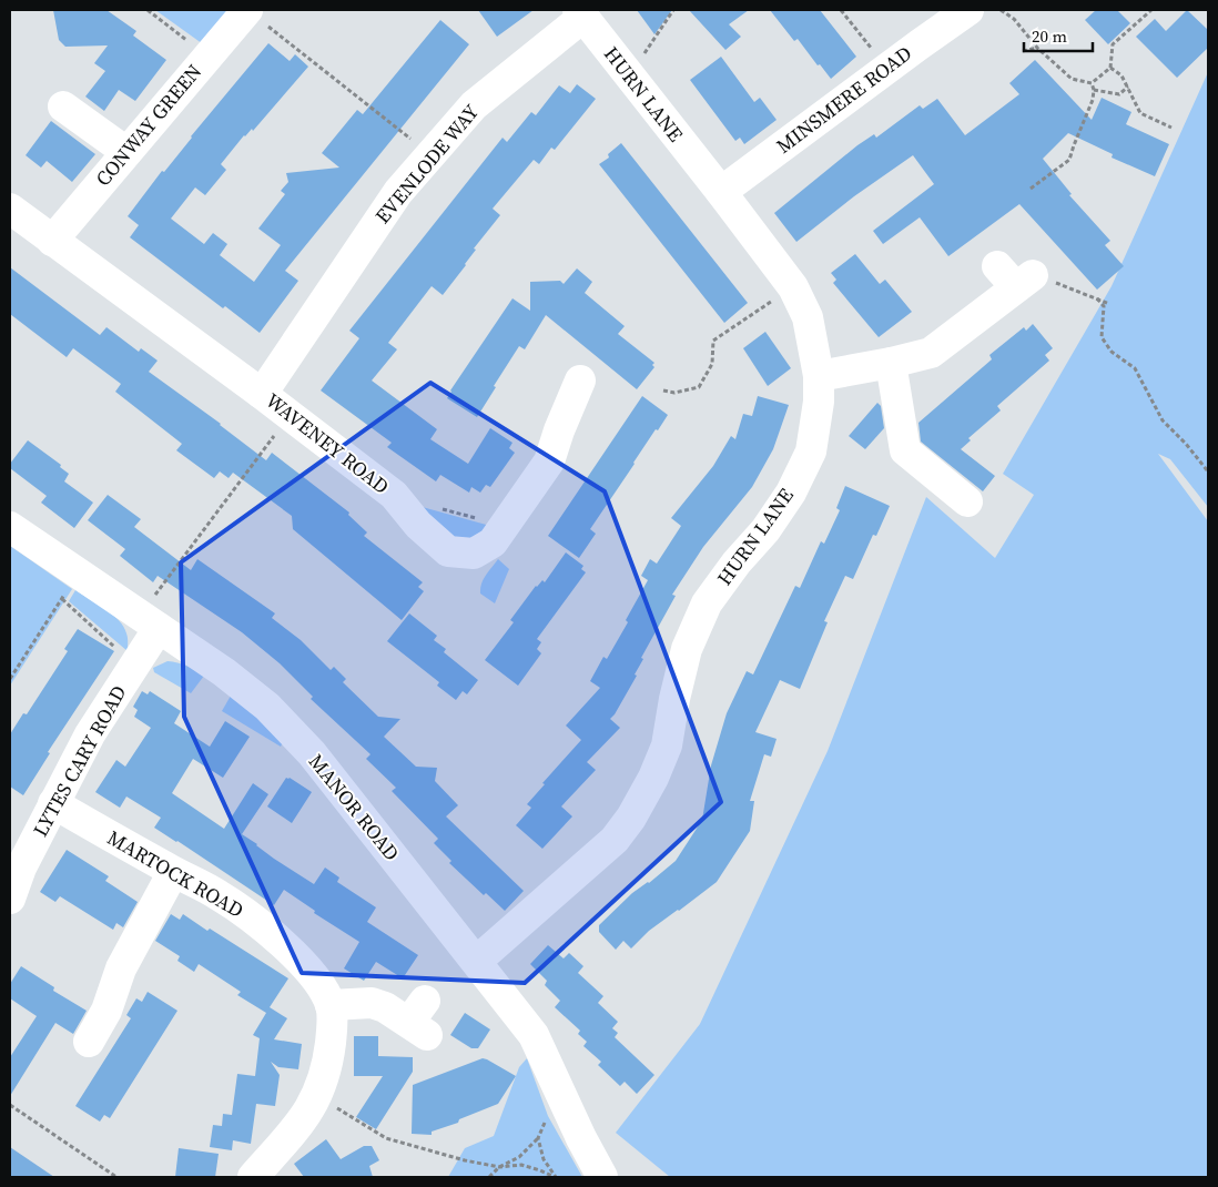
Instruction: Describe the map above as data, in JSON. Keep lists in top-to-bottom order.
{
  "streets": {
    "street": [
      "HURN LANE",
      "MINSMERE ROAD",
      "CONWAY GREEN",
      "EVENLODE WAY",
      "WAVENEY ROAD",
      "LYTES CARY ROAD",
      "MANOR ROAD",
      "MARTOCK ROAD"
    ]
  },
  "crossings": [
    ["HURN LANE", "MINSMERE ROAD"],
    ["HURN LANE", "EVENLODE WAY"],
    ["HURN LANE", "MANOR ROAD"],
    ["CONWAY GREEN", "WAVENEY ROAD"],
    ["EVENLODE WAY", "WAVENEY ROAD"],
    ["LYTES CARY ROAD", "MANOR ROAD"],
    ["LYTES CARY ROAD", "MARTOCK ROAD"]
  ],
  "scale_bar": "20 m"
}
